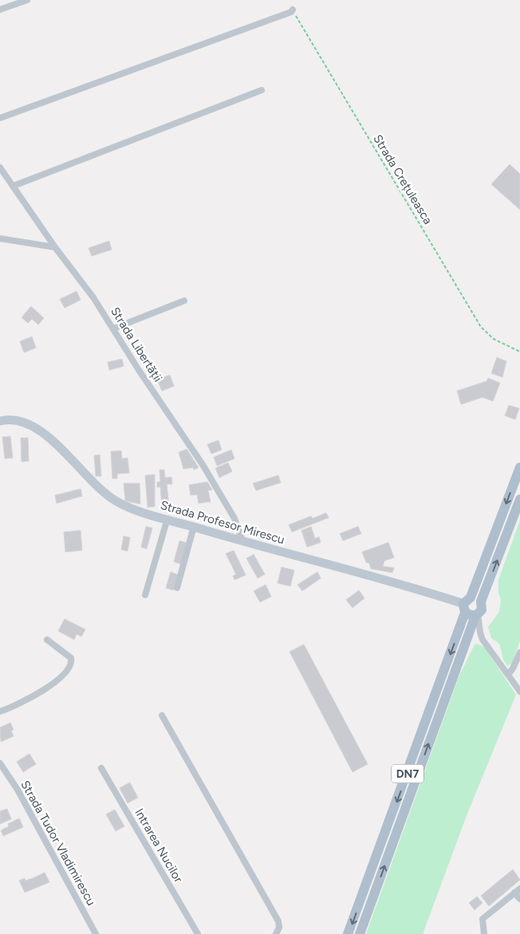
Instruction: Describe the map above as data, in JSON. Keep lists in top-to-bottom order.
{
  "streets": {
    "main road": ["DN7"],
    "street": [
      "Strada Libertății",
      "Strada Profesor Mirescu",
      "Strada Tudor Vladimirescu",
      "Intrarea Nucilor"
    ],
    "path": ["Strada Crețuleasca"]
  },
  "crossings": [
    ["Strada Libertății", "Strada Profesor Mirescu"],
    ["Strada Profesor Mirescu", "DN7"]
  ]
}
